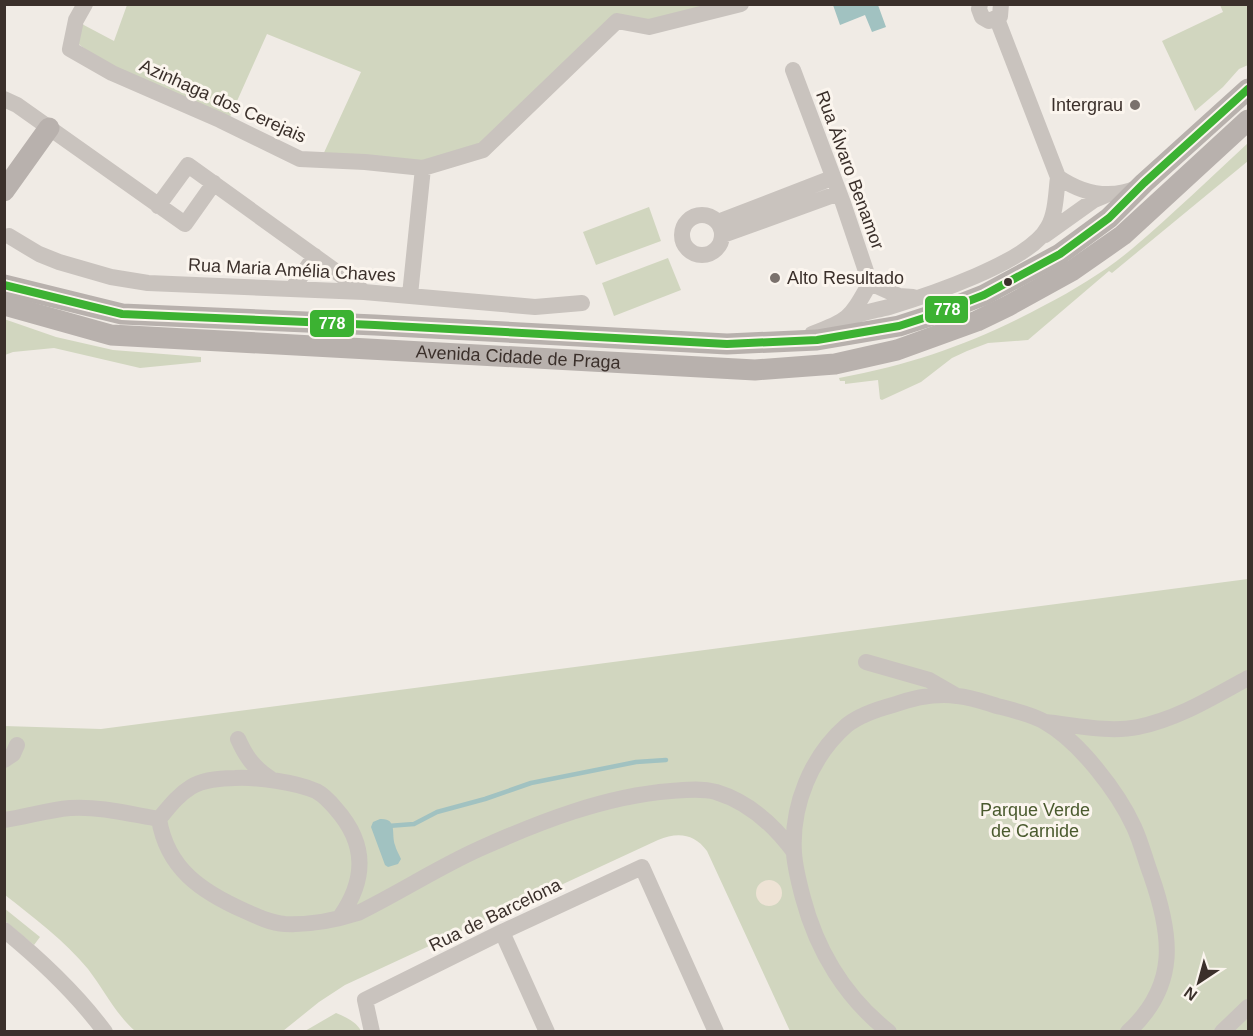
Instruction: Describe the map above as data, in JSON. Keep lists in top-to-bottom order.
{
  "streets": {
    "main road": ["Avenida Cidade de Praga"],
    "street": [
      "Azinhaga dos Cerejais",
      "Rua Álvaro Benamor",
      "Rua Maria Amélia Chaves",
      "Rua de Barcelona"
    ]
  },
  "parks": ["Parque Verde de Carnide"],
  "places": ["Intergrau", "Alto Resultado"],
  "lines": ["transit line 778"],
  "north": "bottom left"
}
